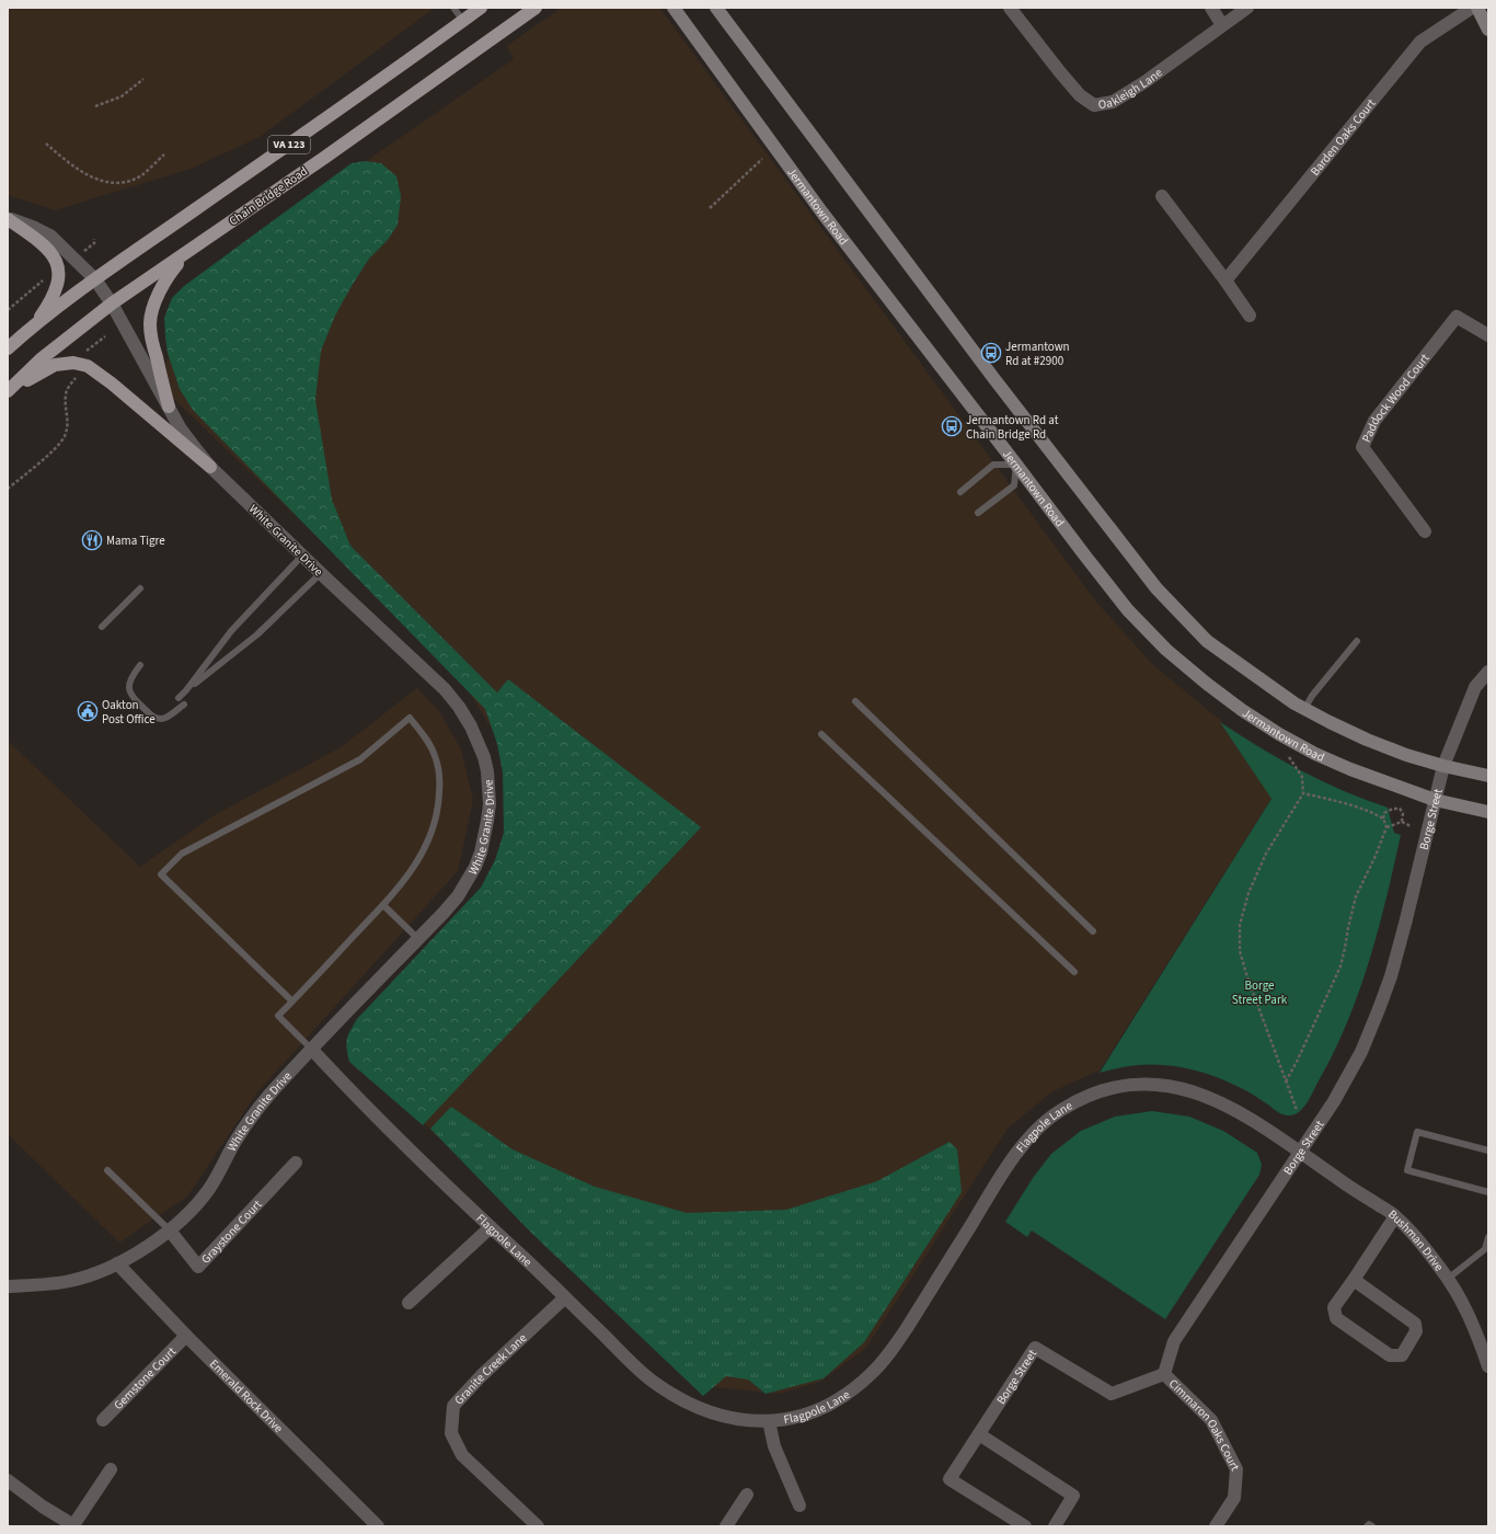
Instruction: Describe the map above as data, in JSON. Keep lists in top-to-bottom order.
{
  "streets": {
    "main road": ["VA 123", "Chain Bridge Road", "Jermantown Road"],
    "street": [
      "Oakleigh Lane",
      "Barden Oaks Court",
      "Paddock Wood Court",
      "White Granite Drive",
      "Borge Street",
      "Flagpole Lane",
      "Graystone Court",
      "Bushman Drive",
      "Granite Creek Lane",
      "Gemstone Court",
      "Emerald Rock Drive",
      "Cimmaron Oaks Court"
    ]
  },
  "crossings": [
    ["VA 123", "White Granite Drive"],
    ["Chain Bridge Road", "White Granite Drive"],
    ["Jermantown Road", "Borge Street"],
    ["White Granite Drive", "Flagpole Lane"],
    ["White Granite Drive", "Graystone Court"],
    ["White Granite Drive", "Emerald Rock Drive"],
    ["Borge Street", "Flagpole Lane"],
    ["Borge Street", "Bushman Drive"],
    ["Borge Street", "Cimmaron Oaks Court"],
    ["Flagpole Lane", "Bushman Drive"],
    ["Flagpole Lane", "Granite Creek Lane"],
    ["Gemstone Court", "Emerald Rock Drive"]
  ],
  "parks": ["Borge Street Park"],
  "places": {
    "bus stop": ["Jermantown Rd at #2900", "Jermantown Rd at Chain Bridge Rd"],
    "restaurant": ["Mama Tigre"],
    "public building": ["Oakton Post Office"]
  }
}
